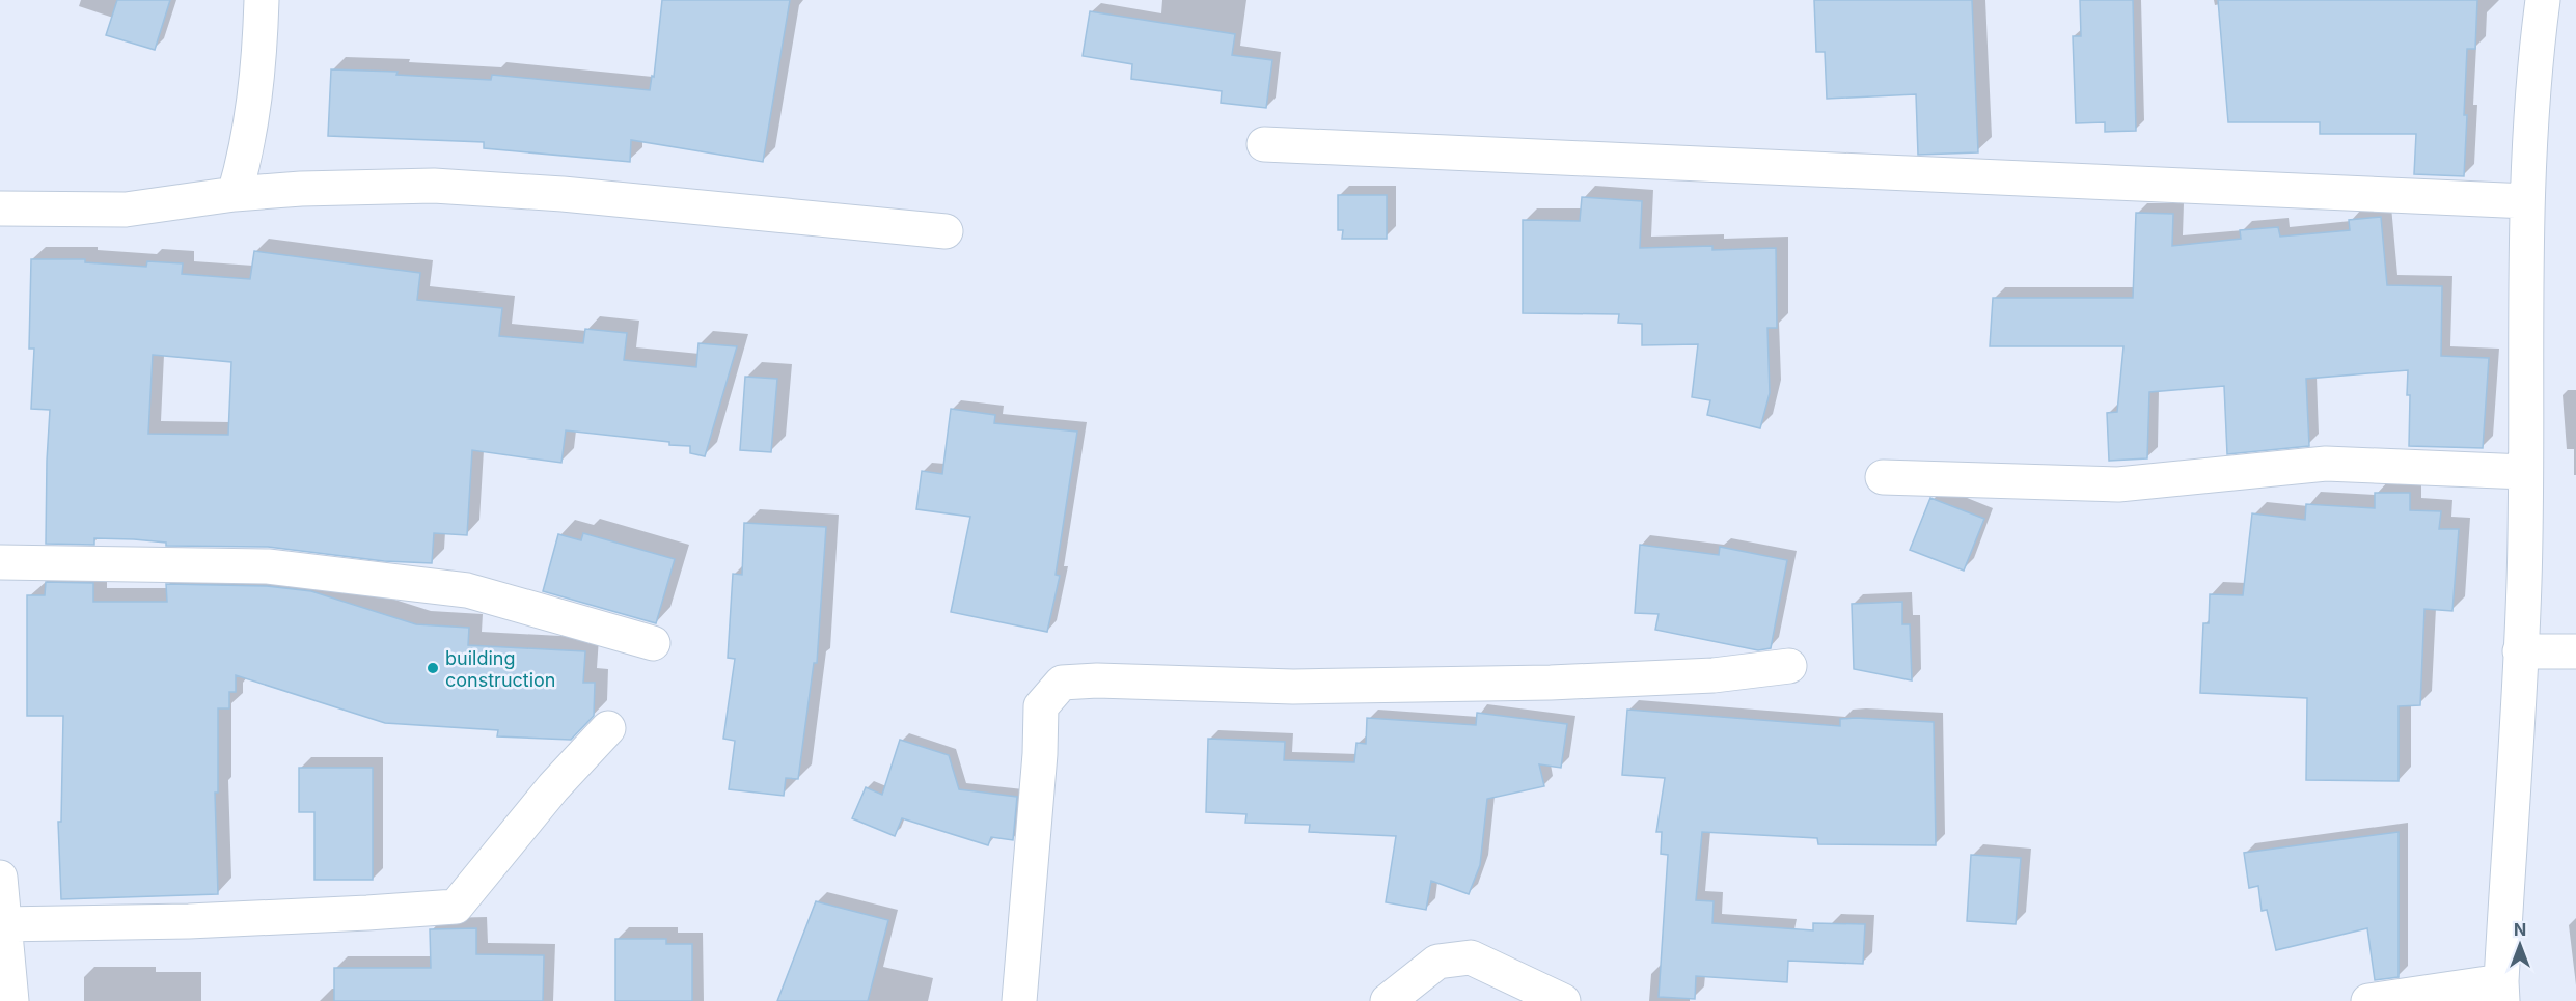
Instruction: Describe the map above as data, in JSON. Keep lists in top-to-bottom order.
{
  "places": ["building construction"],
  "north": "top"
}
